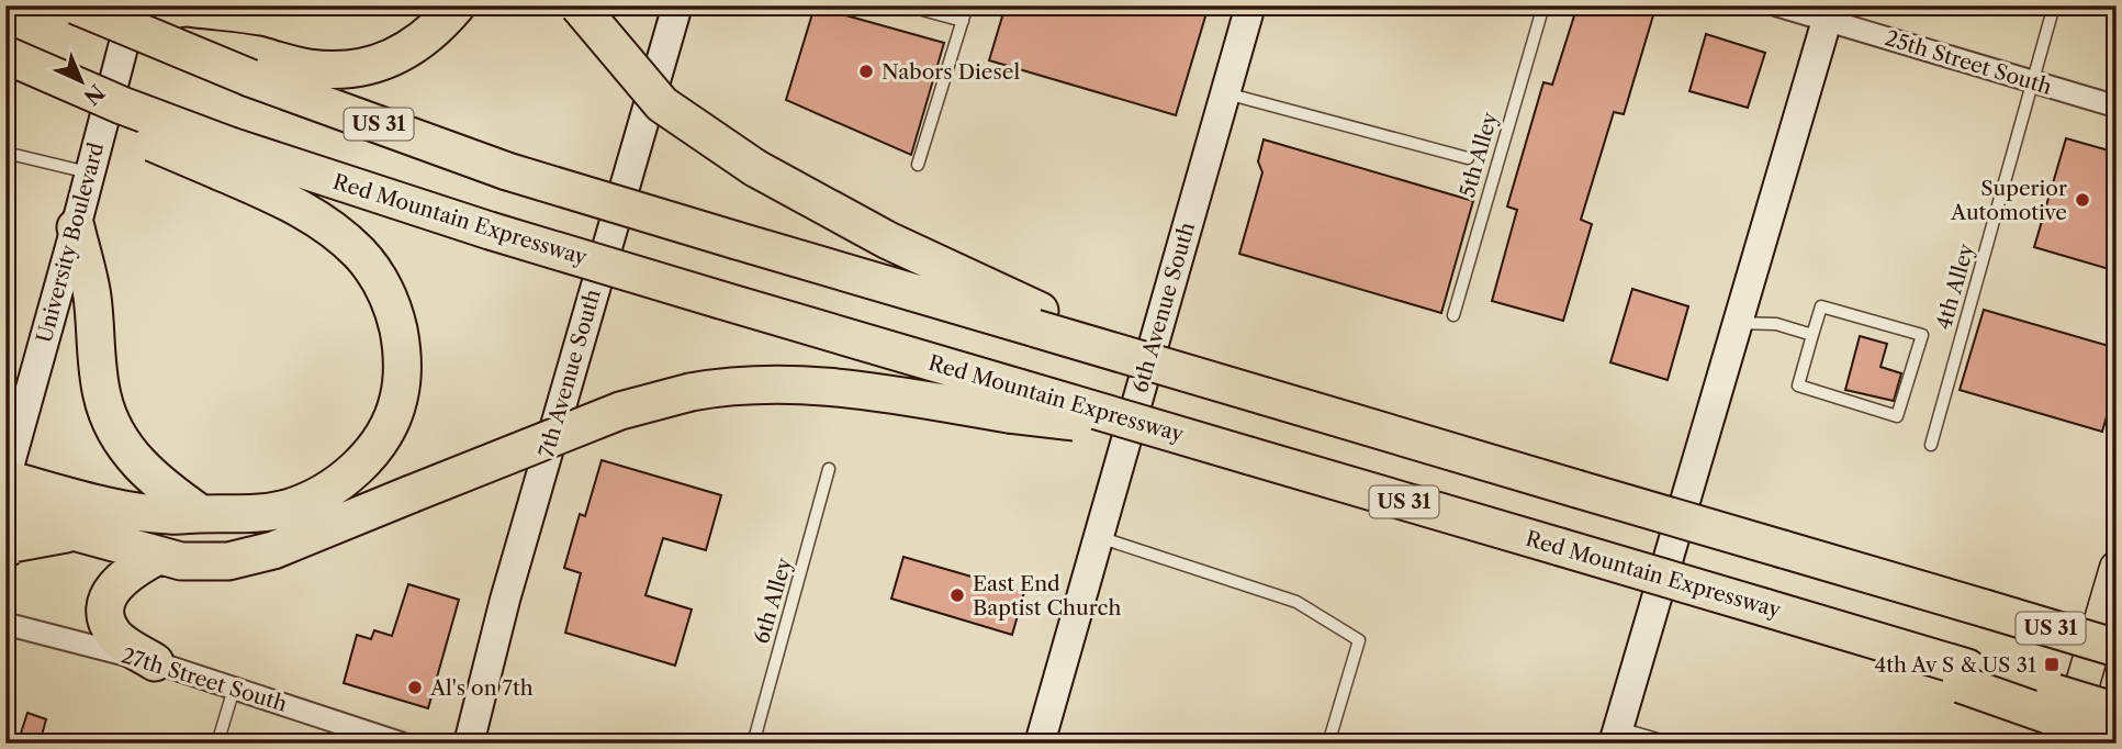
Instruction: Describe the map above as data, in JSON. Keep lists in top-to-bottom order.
{
  "streets": {
    "highway": ["US 31", "Red Mountain Expressway"],
    "street": [
      "25th Street South",
      "University Boulevard",
      "6th Avenue South",
      "7th Avenue South",
      "27th Street South"
    ],
    "lane": ["5th Alley", "4th Alley", "6th Alley"]
  },
  "crossings": [
    ["25th Street South", "4th Alley"]
  ],
  "places": {
    "other": [
      "Nabors Diesel",
      "Superior Automotive",
      "East End Baptist Church",
      "Al's on 7th"
    ],
    "transit": ["4th Av S & US 31"]
  },
  "north": "bottom right"
}
